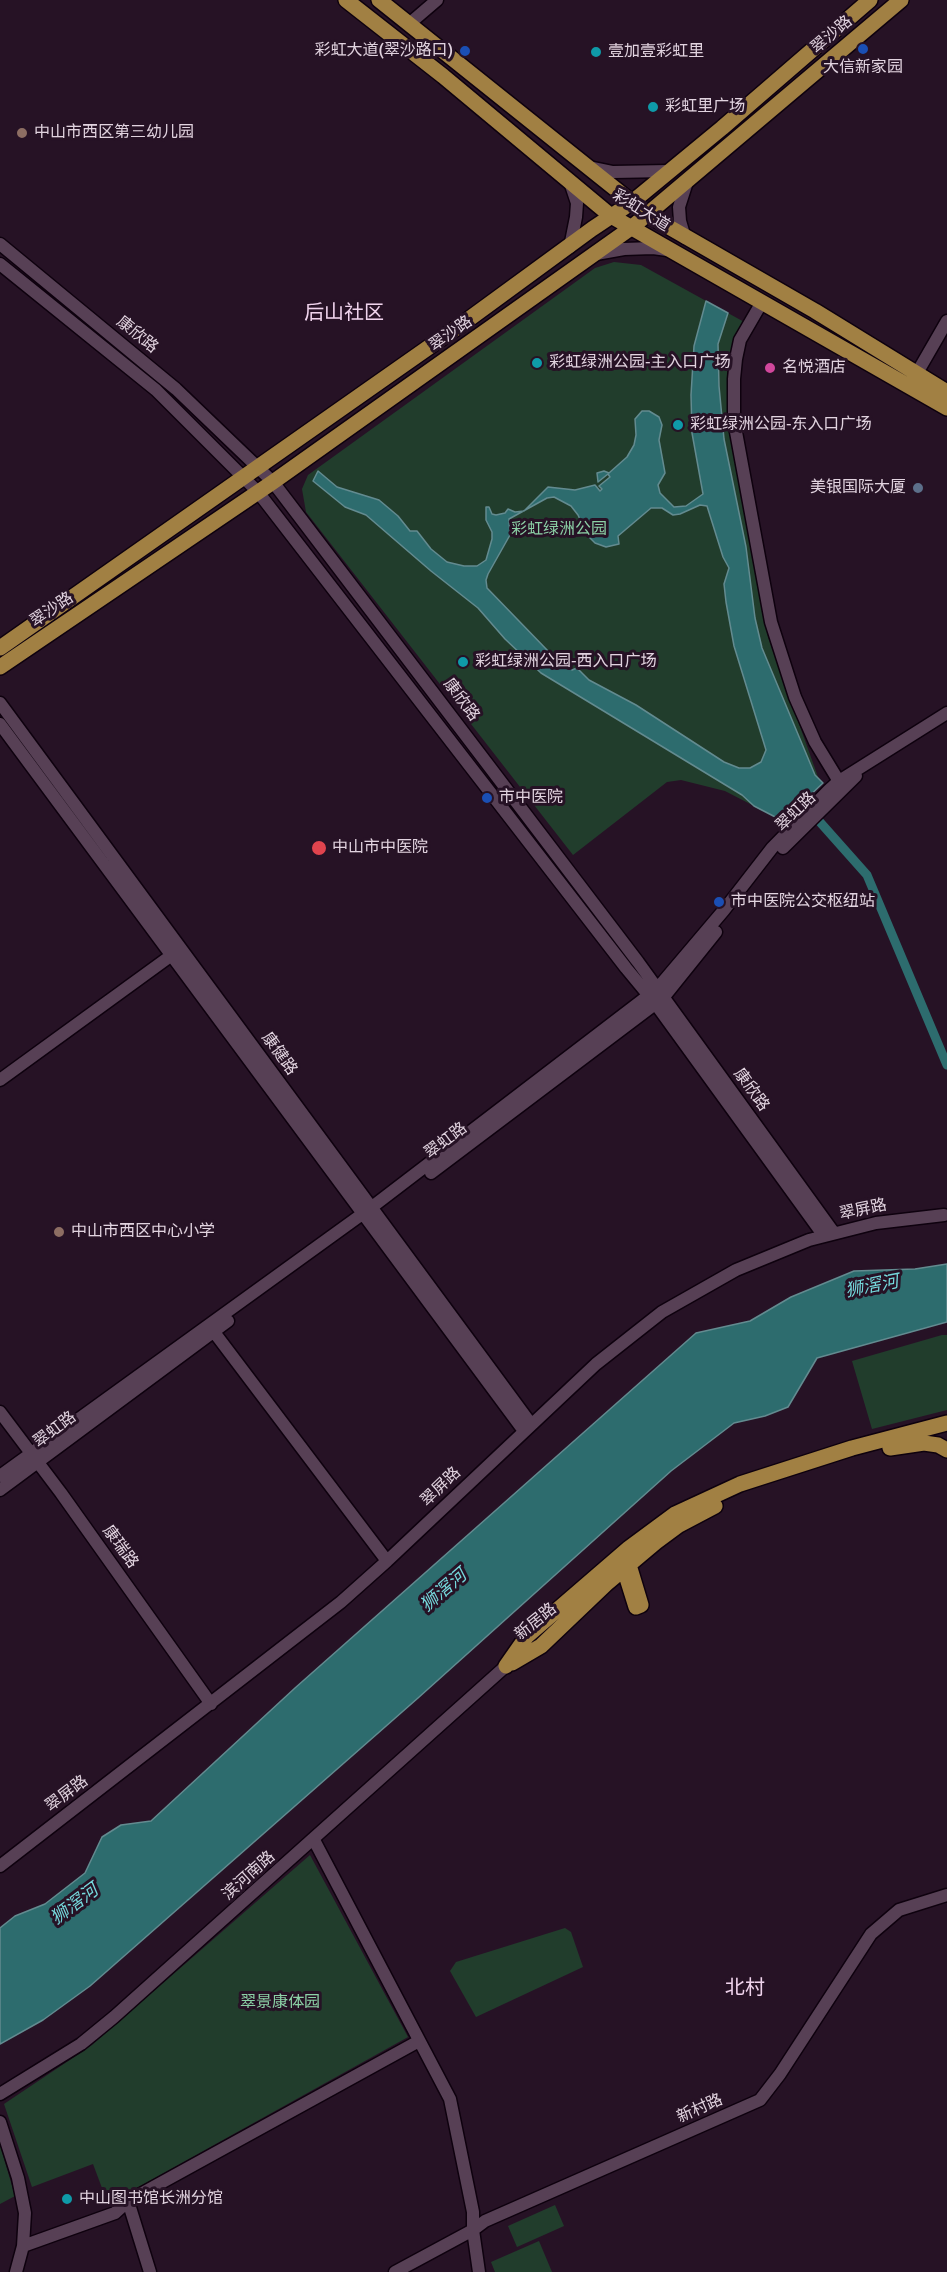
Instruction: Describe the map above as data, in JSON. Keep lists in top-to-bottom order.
{
  "streets": {
    "main road": ["翠沙路", "彩虹大道", "新居路"],
    "street": [
      "康欣路",
      "翠虹路",
      "康健路",
      "翠屏路",
      "康瑞路",
      "滨河南路",
      "新村路"
    ]
  },
  "crossings": [
    ["翠沙路", "彩虹大道"],
    ["翠沙路", "康欣路"],
    ["康欣路", "翠虹路"],
    ["康欣路", "翠屏路"],
    ["翠虹路", "康健路"],
    ["翠虹路", "康瑞路"],
    ["康健路", "翠屏路"],
    ["翠屏路", "康瑞路"],
    ["新居路", "滨河南路"]
  ],
  "districts": ["后山社区", "北村"],
  "water": ["狮滘河"],
  "parks": ["彩虹绿洲公园", "翠景康体园"],
  "places": [
    "大信新家园",
    "彩虹大道(翠沙路口)",
    "壹加壹彩虹里",
    "彩虹里广场",
    "中山市西区第三幼儿园",
    "彩虹绿洲公园-主入口广场",
    "名悦酒店",
    "彩虹绿洲公园-东入口广场",
    "美银国际大厦",
    "彩虹绿洲公园-西入口广场",
    "市中医院",
    "中山市中医院",
    "市中医院公交枢纽站",
    "中山市西区中心小学",
    "中山图书馆长洲分馆"
  ]
}
